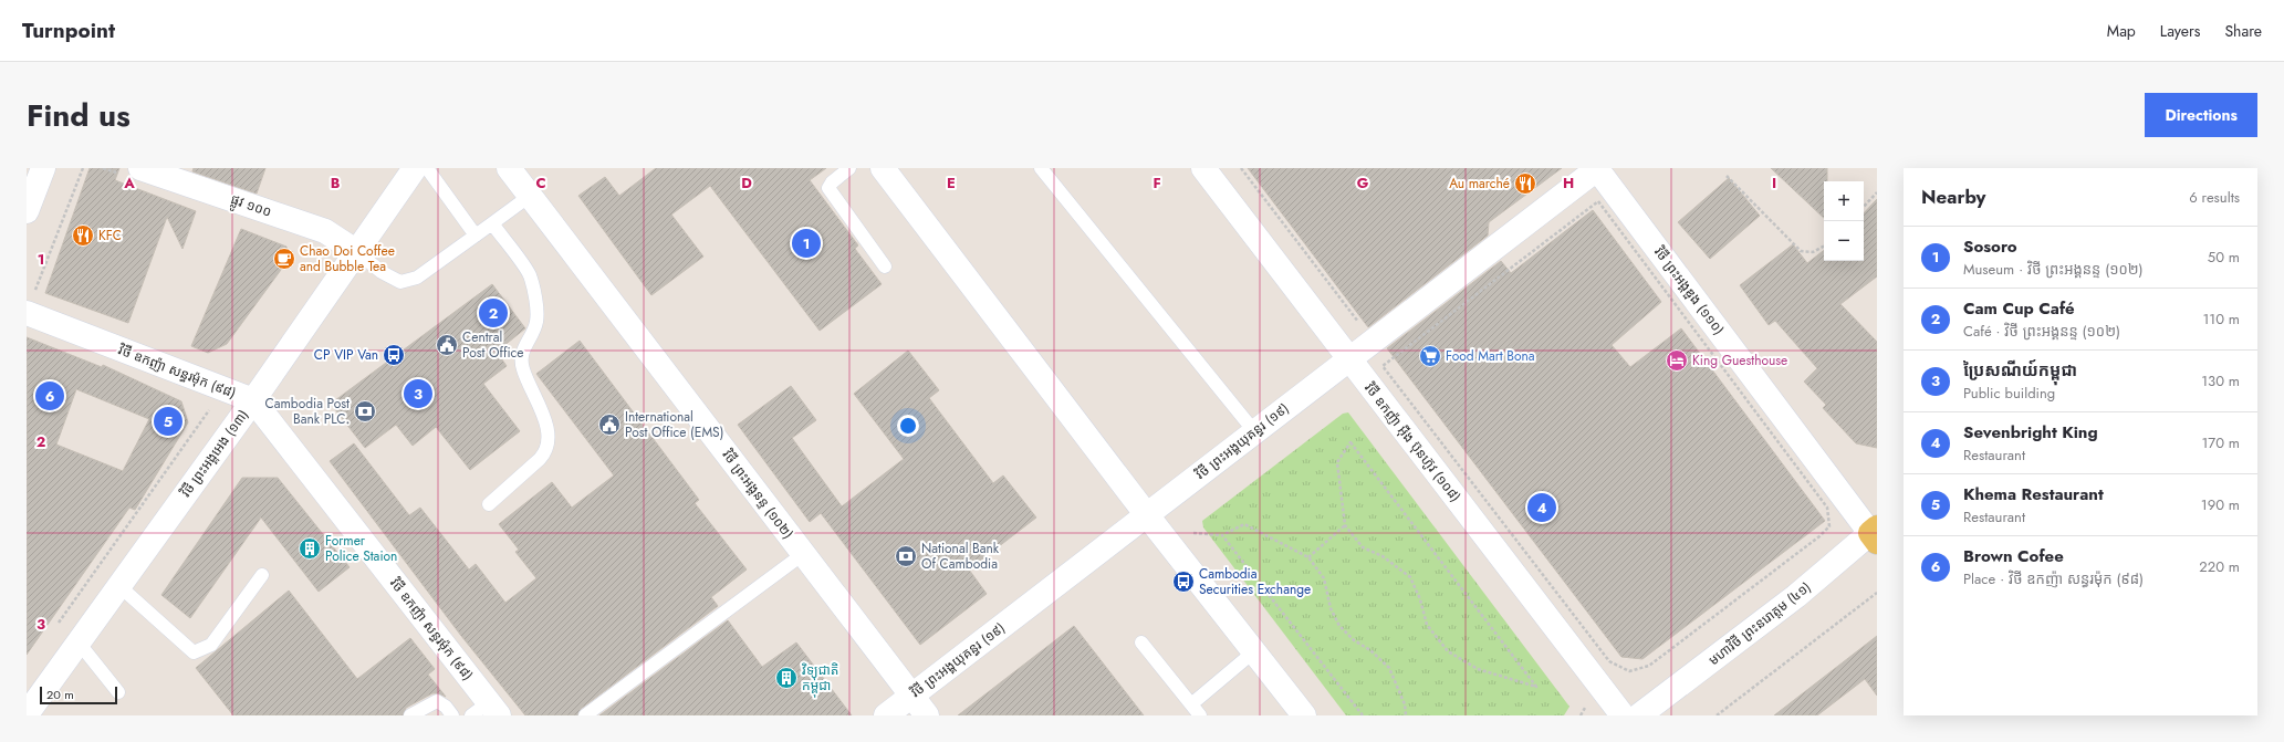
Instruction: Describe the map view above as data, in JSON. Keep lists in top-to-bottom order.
{
  "streets": {
    "street": [
      "ផ្លូវ ១០០",
      "វិថី ព្រះអង្គឌួង (១១០)",
      "វិថី ឧកញ៉ា សន្ធរម៉ុក (៩៨)",
      "វិថី ព្រះអង្គយុគន្ធរ (១៩)",
      "វិថី ឧកញ៉ា អ៊ីង ប៊ុនហ៊ូវ (១០៨)",
      "វិថី ព្រះអង្គអេង (១៣)",
      "វិថី ព្រះអង្គនន្ទ (១០២)",
      "មហាវិថី ព្រះនរោត្តម (៤១)"
    ]
  },
  "crossings": [
    ["ផ្លូវ ១០០", "វិថី ព្រះអង្គអេង (១៣)"],
    ["វិថី ព្រះអង្គឌួង (១១០)", "វិថី ព្រះអង្គយុគន្ធរ (១៩)"],
    ["វិថី ព្រះអង្គឌួង (១១០)", "មហាវិថី ព្រះនរោត្តម (៤១)"],
    ["វិថី ឧកញ៉ា សន្ធរម៉ុក (៩៨)", "វិថី ព្រះអង្គអេង (១៣)"],
    ["វិថី ព្រះអង្គយុគន្ធរ (១៩)", "វិថី ឧកញ៉ា អ៊ីង ប៊ុនហ៊ូវ (១០៨)"],
    ["វិថី ព្រះអង្គយុគន្ធរ (១៩)", "វិថី ព្រះអង្គនន្ទ (១០២)"]
  ],
  "places": {
    "restaurant": ["Au marché", "KFC"],
    "cafe": ["Chao Doi Coffee and Bubble Tea"],
    "public building": ["Central Post Office", "International Post Office (EMS)"],
    "bus stop": ["CP VIP Van", "Cambodia Securities Exchange"],
    "supermarket": ["Food Mart Bona"],
    "hotel": ["King Guesthouse"],
    "bank": ["Cambodia Post Bank PLC.", "National Bank Of Cambodia"],
    "building": ["Former Police Staion", "វិទ្យុជាតិ កម្ពុជា"]
  },
  "scale_bar": "20 m",
  "page": {
    "header": "Turnpoint",
    "nav": ["Map", "Layers", "Share"],
    "title": "Find us",
    "buttons": "Directions",
    "heading": ["Nearby", "6 results"],
    "map_buttons": ["+", "−"],
    "list": [
      {
        "mark": "1",
        "name": "Sosoro",
        "note": "Museum · វិថី ព្រះអង្គនន្ទ (១០២)",
        "value": "50 m"
      },
      {
        "mark": "2",
        "name": "Cam Cup Café",
        "note": "Café · វិថី ព្រះអង្គនន្ទ (១០២)",
        "value": "110 m"
      },
      {
        "mark": "3",
        "name": "ប្រៃសណីយ៍កម្ពុជា",
        "note": "Public building",
        "value": "130 m"
      },
      {
        "mark": "4",
        "name": "Sevenbright King",
        "note": "Restaurant",
        "value": "170 m"
      },
      {
        "mark": "5",
        "name": "Khema Restaurant",
        "note": "Restaurant",
        "value": "190 m"
      },
      {
        "mark": "6",
        "name": "Brown Cofee",
        "note": "Place · វិថី ឧកញ៉ា សន្ធរម៉ុក (៩៨)",
        "value": "220 m"
      }
    ],
    "pins": [
      "1",
      "2",
      "3",
      "6",
      "5",
      "4"
    ],
    "scale": "20 m"
  },
  "grid": {
    "columns": [
      "A",
      "B",
      "C",
      "D",
      "E",
      "F",
      "G",
      "H",
      "I"
    ],
    "rows": ["1", "2", "3"]
  }
}
